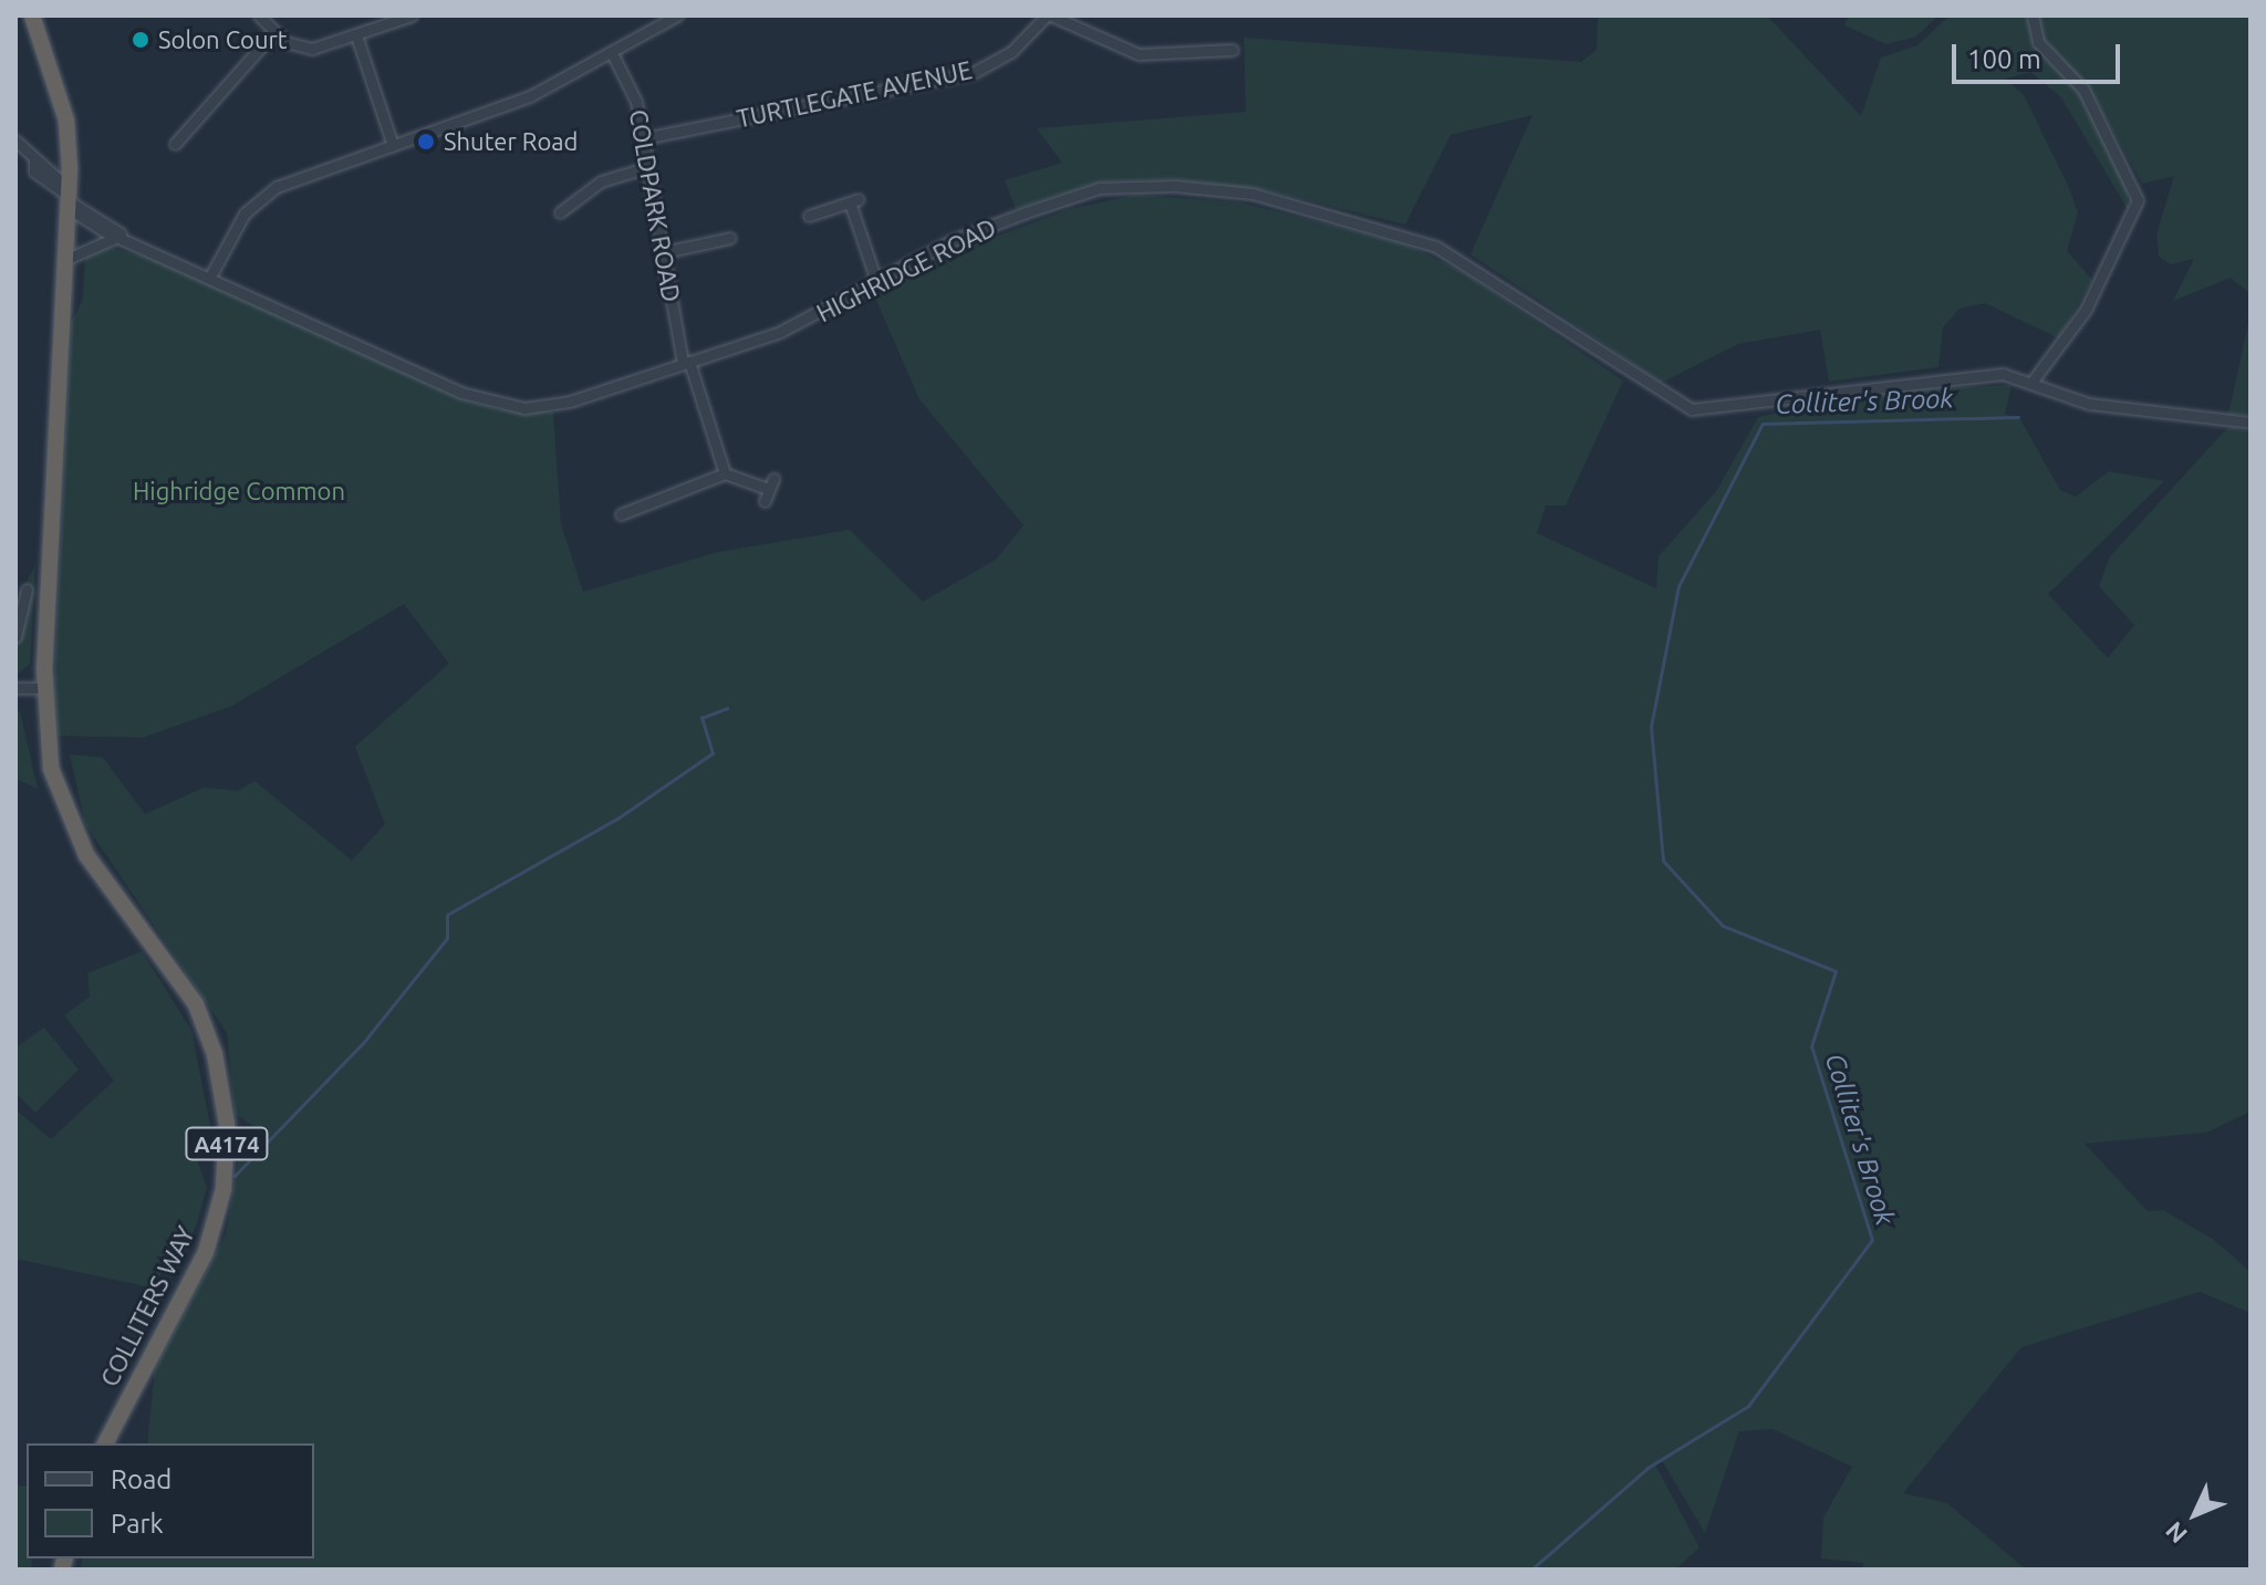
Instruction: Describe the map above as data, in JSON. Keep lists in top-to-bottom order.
{
  "streets": {
    "highway": ["A4174", "COLLITERS WAY"],
    "street": ["TURTLEGATE AVENUE", "COLDPARK ROAD", "HIGHRIDGE ROAD"]
  },
  "crossings": [
    ["TURTLEGATE AVENUE", "COLDPARK ROAD"],
    ["COLDPARK ROAD", "HIGHRIDGE ROAD"],
    ["HIGHRIDGE ROAD", "A4174"],
    ["A4174", "COLLITERS WAY"]
  ],
  "water": ["Colliter's Brook"],
  "parks": ["Highridge Common"],
  "places": ["Solon Court", "Shuter Road"],
  "legend": ["Road", "Park"],
  "scale_bar": "100 m",
  "north": "bottom left"
}
